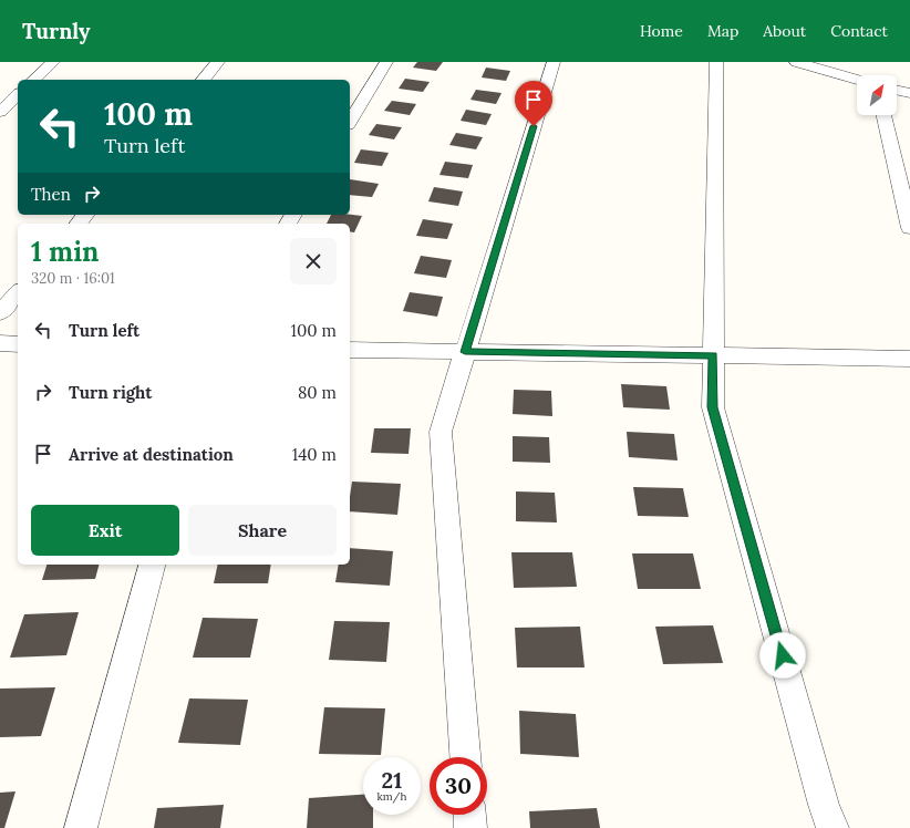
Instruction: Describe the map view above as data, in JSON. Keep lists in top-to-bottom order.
{
  "north": "top right",
  "page": {
    "header": "Turnly",
    "nav": [
      "Home",
      "Map",
      "About",
      "Contact"
    ],
    "turn": ["100 m", "Turn left"],
    "then": "Then",
    "heading": ["1 min", "320 m · 16:01"],
    "list": [
      {
        "name": "Turn left",
        "value": "100 m"
      },
      {
        "name": "Turn right",
        "value": "80 m"
      },
      {
        "name": "Arrive at destination",
        "value": "140 m"
      }
    ],
    "buttons": ["Exit", "Share"],
    "speed": "21 km/h",
    "limit": "30"
  }
}
